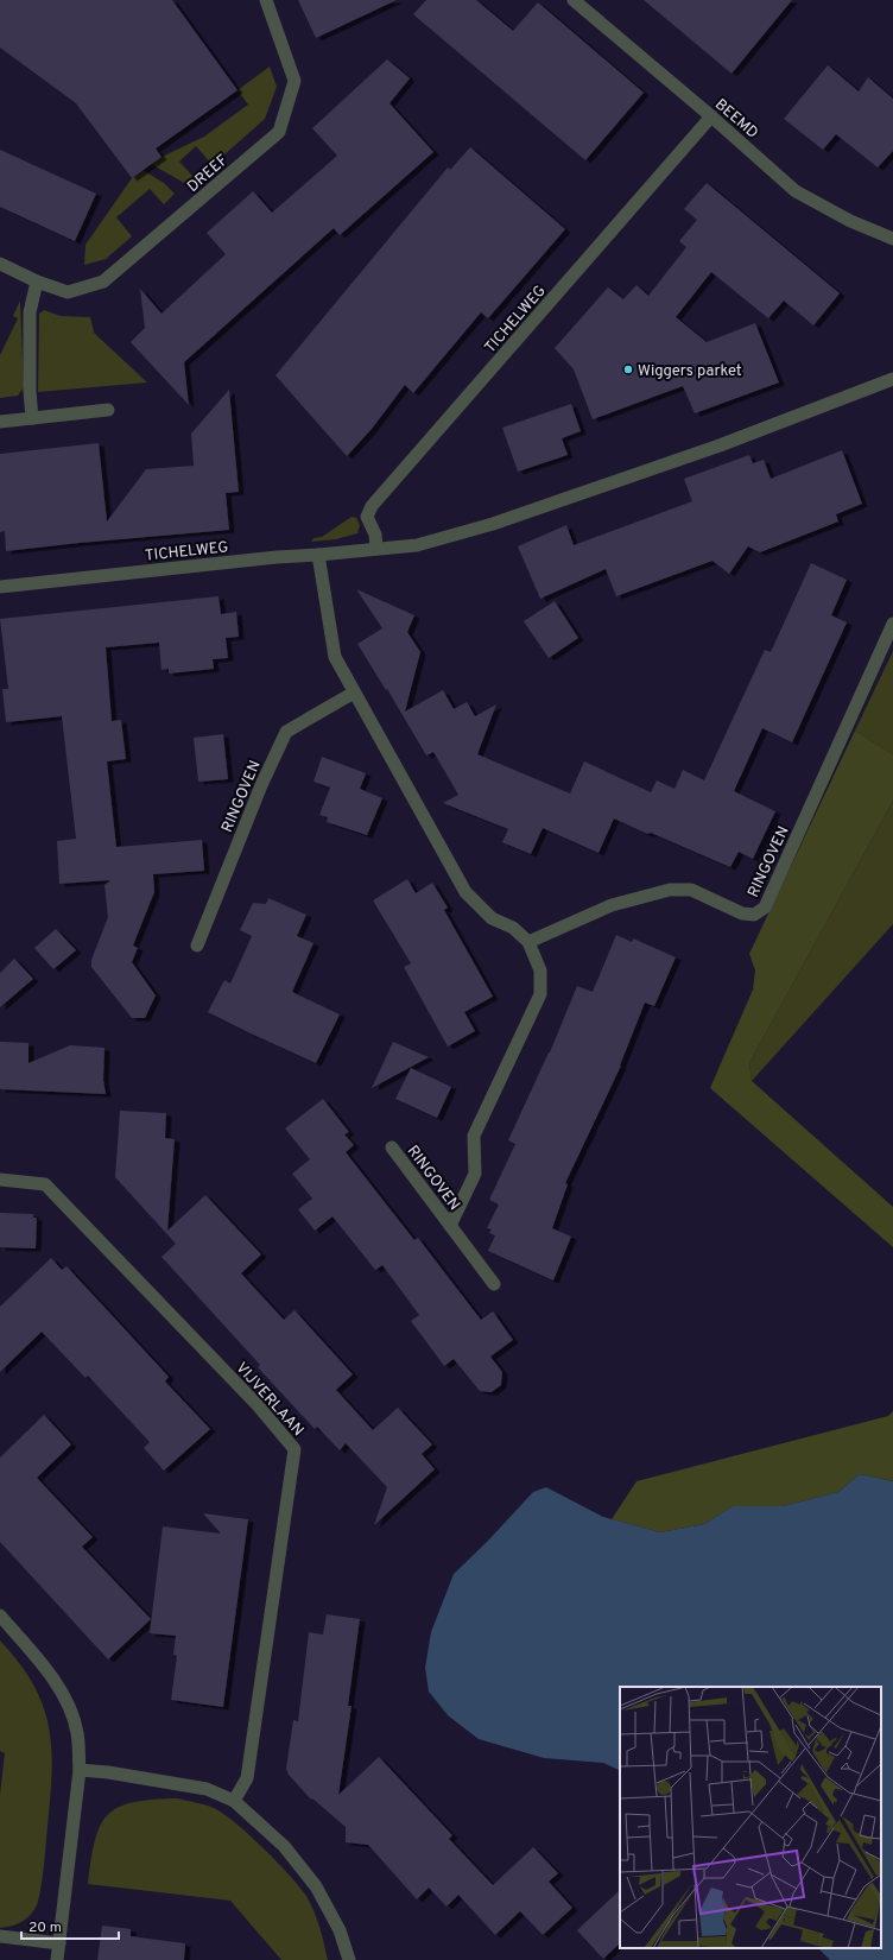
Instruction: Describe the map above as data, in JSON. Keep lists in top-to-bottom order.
{
  "streets": {
    "street": [
      "BEEMD",
      "DREEF",
      "TICHELWEG",
      "RINGOVEN",
      "VIJVERLAAN"
    ]
  },
  "crossings": [
    ["BEEMD", "TICHELWEG"],
    ["TICHELWEG", "RINGOVEN"]
  ],
  "places": ["Wiggers parket"],
  "scale_bar": "20 m"
}
